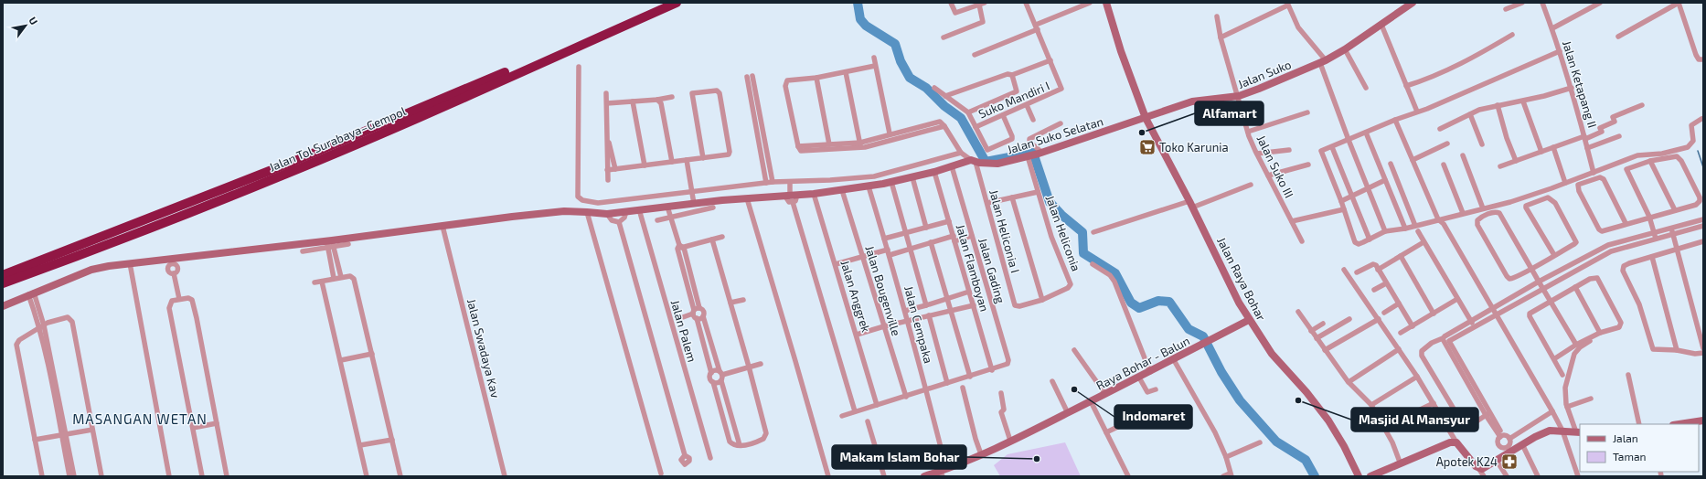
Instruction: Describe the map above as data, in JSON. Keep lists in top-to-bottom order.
{
  "streets": {
    "highway": ["Jalan Tol Surabaya–Gempol"],
    "street": [
      "Jalan Suko",
      "Jalan Ketapang II",
      "Suko Mandiri I",
      "Jalan Suko Selatan",
      "Jalan Suko III",
      "Jalan Heliconia I",
      "Jalan Heliconia",
      "Jalan Flamboyan",
      "Jalan Gading",
      "Jalan Raya Bohar",
      "Jalan Bougenville",
      "Jalan Anggrek",
      "Jalan Cempaka",
      "Jalan Palem",
      "Jalan Swadaya Kav",
      "Raya Bohar - Balun"
    ]
  },
  "crossings": [
    ["Jalan Suko", "Jalan Suko Selatan"],
    ["Jalan Suko", "Jalan Suko III"],
    ["Jalan Suko", "Jalan Raya Bohar"],
    ["Jalan Suko Selatan", "Jalan Heliconia I"],
    ["Jalan Suko Selatan", "Jalan Heliconia"],
    ["Jalan Suko Selatan", "Jalan Raya Bohar"],
    ["Jalan Heliconia I", "Jalan Heliconia"],
    ["Jalan Flamboyan", "Jalan Gading"],
    ["Jalan Raya Bohar", "Raya Bohar - Balun"],
    ["Jalan Cempaka", "Raya Bohar - Balun"]
  ],
  "districts": ["MASANGAN WETAN"],
  "places": {
    "other": [
      "Alfamart",
      "Indomaret",
      "Masjid Al Mansyur",
      "Makam Islam Bohar"
    ],
    "supermarket": ["Toko Karunia"],
    "pharmacy": ["Apotek K24"]
  },
  "legend": ["Jalan", "Taman"],
  "north": "top right"
}
